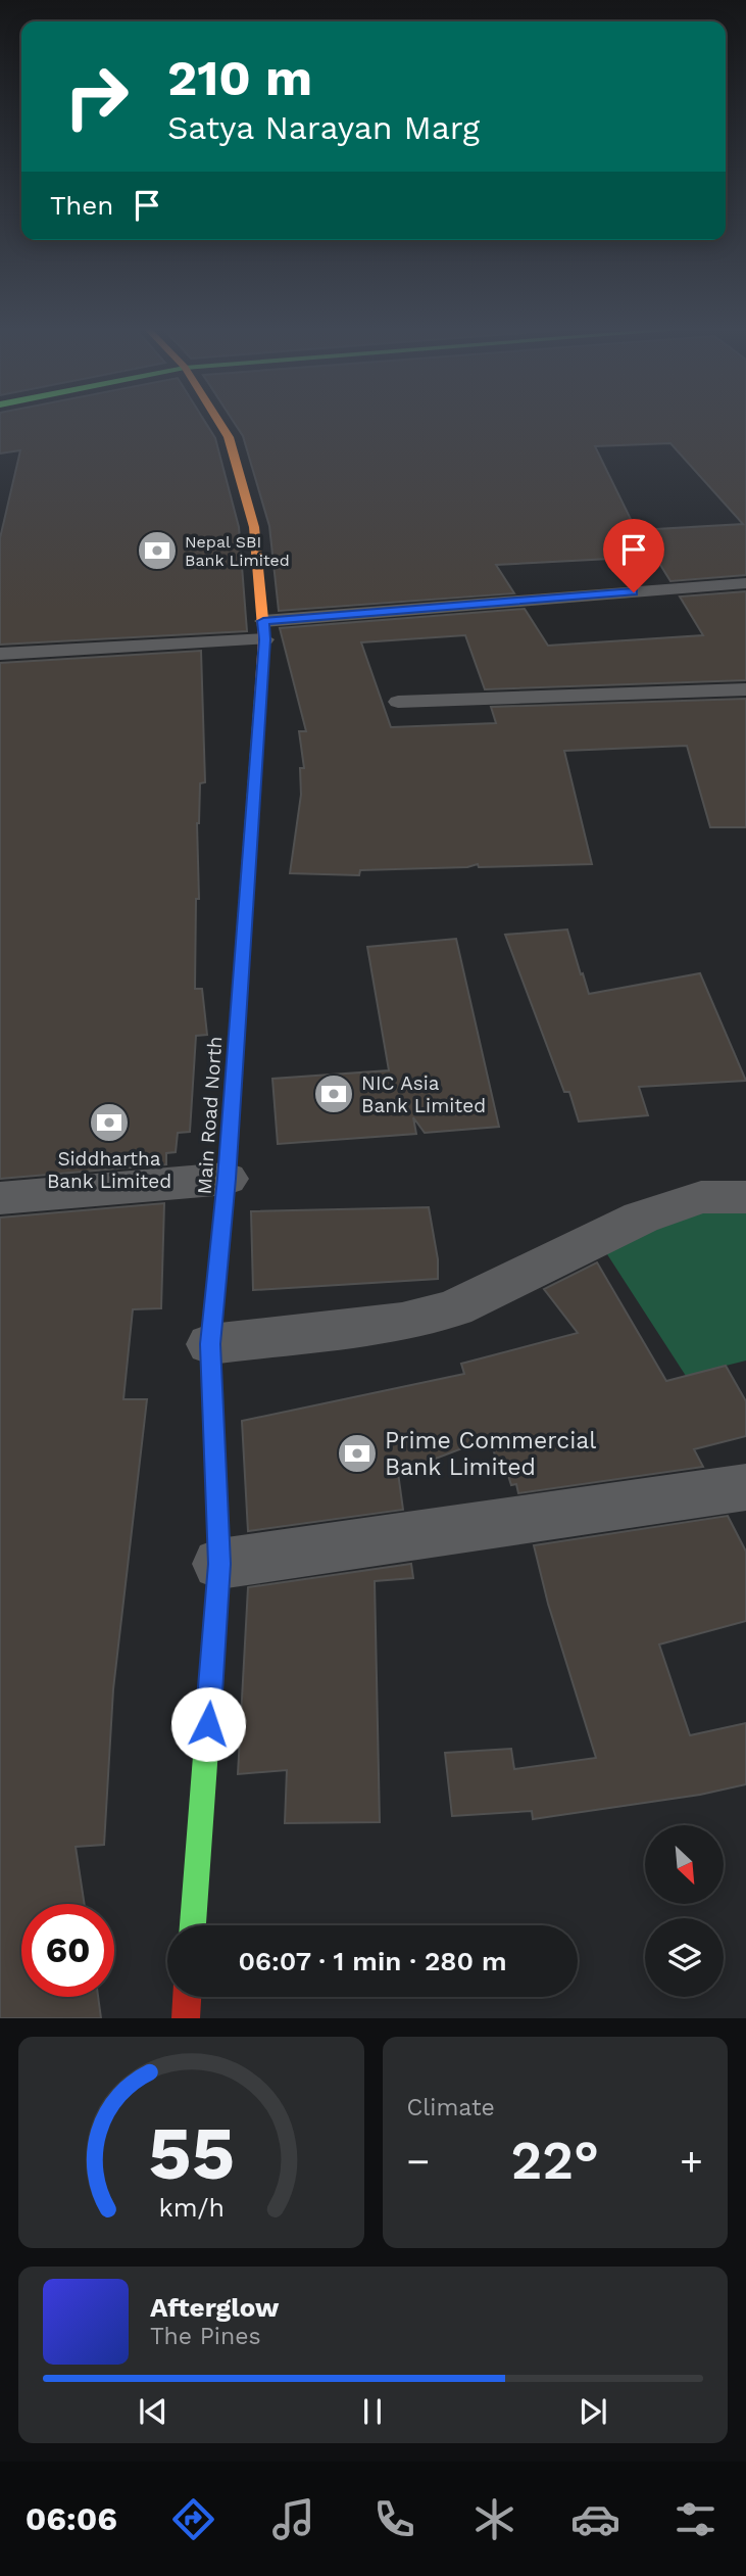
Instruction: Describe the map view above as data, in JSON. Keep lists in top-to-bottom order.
{
  "streets": {
    "main road": ["Main Road North"]
  },
  "places": {
    "bank": [
      "Nepal SBI Bank Limited",
      "NIC Asia Bank Limited",
      "Siddhartha Bank Limited",
      "Prime Commercial Bank Limited"
    ]
  },
  "north": "bottom right",
  "page": {
    "turn": ["210 m", "Satya Narayan Marg"],
    "then": "Then",
    "limit": "60",
    "trip": "06:07 · 1 min · 280 m",
    "tile": "Climate",
    "heat": ["−", "22°", "+"],
    "song": ["Afterglow", "The Pines"],
    "tabs": "06:06",
    "gauge": ["55", "km/h"]
  }
}
